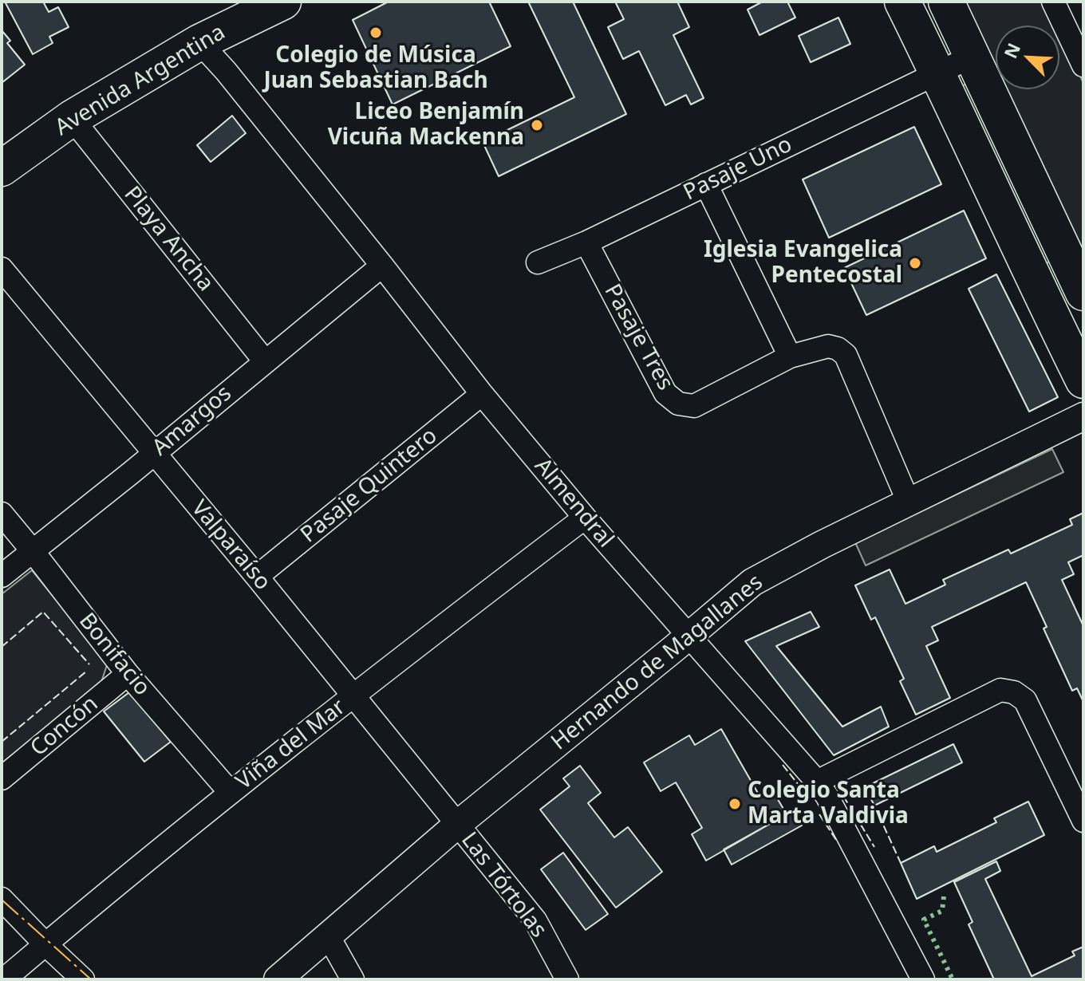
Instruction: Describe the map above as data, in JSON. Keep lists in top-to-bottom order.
{
  "streets": {
    "main road": ["Avenida Argentina"],
    "street": [
      "Pasaje Uno",
      "Playa Ancha",
      "Pasaje Tres",
      "Amargos",
      "Pasaje Quintero",
      "Almendral",
      "Valparaíso",
      "Bonifacio",
      "Hernando de Magallanes",
      "Concón",
      "Viña del Mar",
      "Las Tórtolas"
    ]
  },
  "crossings": [
    ["Avenida Argentina", "Playa Ancha"],
    ["Avenida Argentina", "Almendral"],
    ["Pasaje Uno", "Pasaje Tres"],
    ["Playa Ancha", "Amargos"],
    ["Pasaje Tres", "Hernando de Magallanes"],
    ["Amargos", "Almendral"],
    ["Amargos", "Valparaíso"],
    ["Amargos", "Bonifacio"],
    ["Pasaje Quintero", "Almendral"],
    ["Pasaje Quintero", "Valparaíso"],
    ["Almendral", "Hernando de Magallanes"],
    ["Almendral", "Viña del Mar"],
    ["Valparaíso", "Hernando de Magallanes"],
    ["Valparaíso", "Viña del Mar"],
    ["Valparaíso", "Las Tórtolas"],
    ["Bonifacio", "Concón"],
    ["Bonifacio", "Viña del Mar"],
    ["Hernando de Magallanes", "Las Tórtolas"]
  ],
  "places": [
    "Colegio de Música Juan Sebastian Bach",
    "Liceo Benjamín Vicuña Mackenna",
    "Iglesia Evangelica Pentecostal",
    "Colegio Santa Marta Valdivia"
  ],
  "north": "top left"
}
